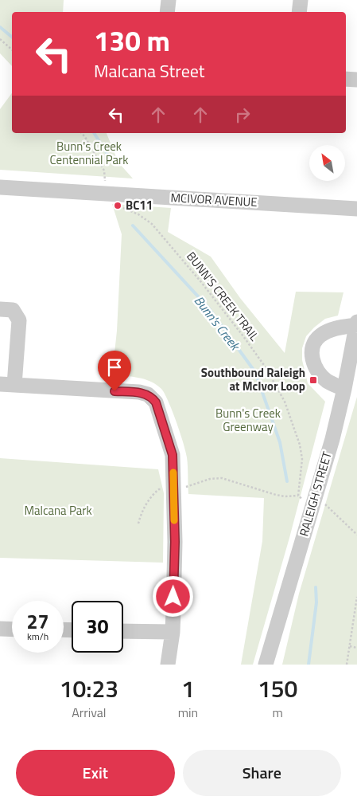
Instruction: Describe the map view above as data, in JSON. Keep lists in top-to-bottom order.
{
  "streets": {
    "street": ["MCIVOR AVENUE", "RALEIGH STREET"],
    "path": ["BUNN'S CREEK TRAIL"]
  },
  "crossings": [
    ["MCIVOR AVENUE", "BUNN'S CREEK TRAIL"]
  ],
  "water": ["Bunn's Creek"],
  "parks": ["Bunn's Creek Centennial Park", "Bunn's Creek Greenway", "Malcana Park"],
  "places": {
    "other": ["BC11"],
    "transit": ["Southbound Raleigh at McIvor Loop"]
  },
  "north": "top left",
  "page": {
    "turn": ["130 m", "Malcana Street"],
    "speed": "27 km/h",
    "limit": "30",
    "eta": [
      "10:23",
      "Arrival",
      "1",
      "min",
      "150",
      "m"
    ],
    "buttons": ["Exit", "Share"]
  }
}
